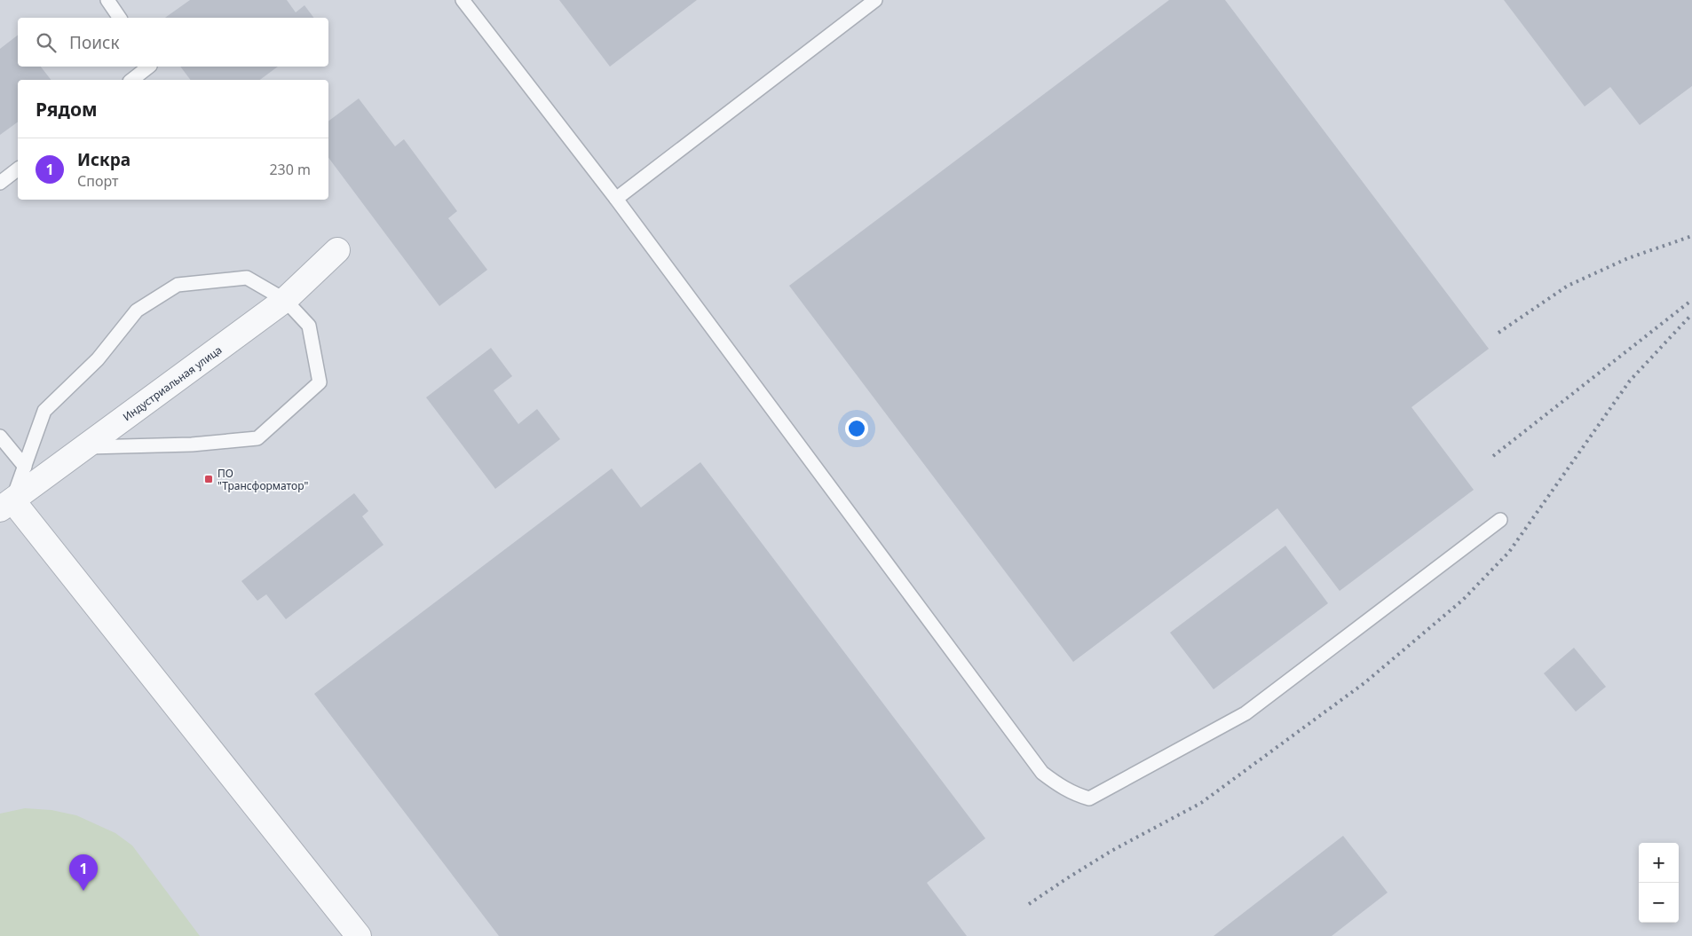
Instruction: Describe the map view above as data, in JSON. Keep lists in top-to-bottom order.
{
  "streets": {
    "street": ["Индустриальная улица"]
  },
  "places": {
    "transit": ["ПО \"Трансформатор\""]
  },
  "page": {
    "search": "Поиск",
    "heading": "Рядом",
    "list": [
      {
        "mark": "1",
        "name": "Искра",
        "note": "Спорт",
        "value": "230 m"
      }
    ],
    "map_buttons": ["+", "−"],
    "pins": "1"
  }
}
